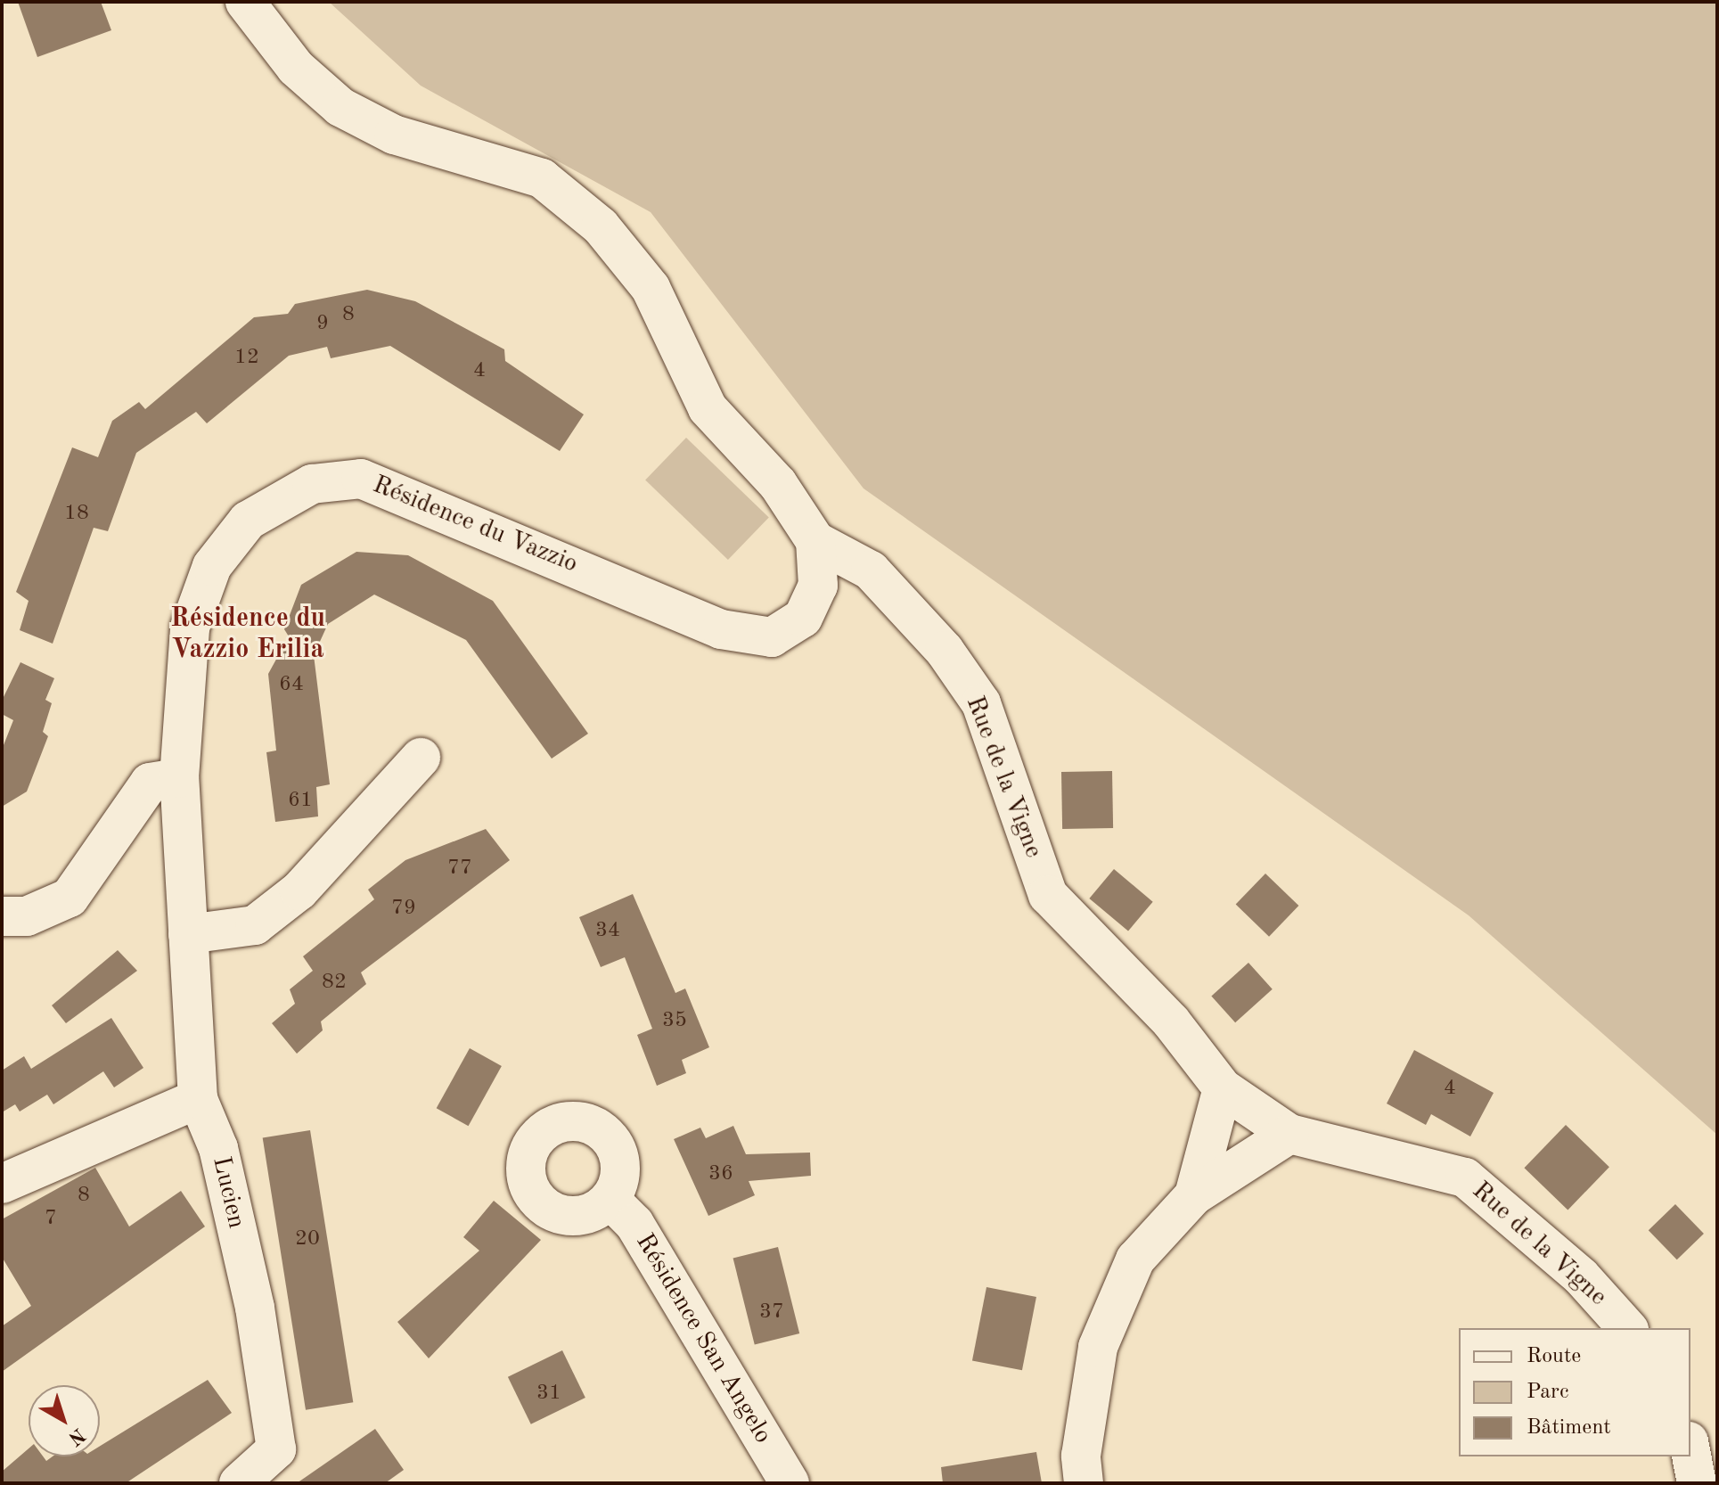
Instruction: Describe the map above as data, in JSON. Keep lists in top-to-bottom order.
{
  "streets": {
    "street": [
      "Résidence du Vazzio",
      "Rue de la Vigne",
      "Lucien",
      "Résidence San Angelo"
    ]
  },
  "crossings": [
    ["Résidence du Vazzio", "Rue de la Vigne"],
    ["Résidence du Vazzio", "Lucien"]
  ],
  "districts": ["Résidence du Vazzio Erilia"],
  "house_numbers": [
    "8",
    "9",
    "12",
    "4",
    "18",
    "64",
    "61",
    "77",
    "79",
    "34",
    "82",
    "35",
    "4",
    "36",
    "8",
    "7",
    "20",
    "37",
    "31"
  ],
  "legend": ["Route", "Parc", "Bâtiment"],
  "north": "bottom right"
}
